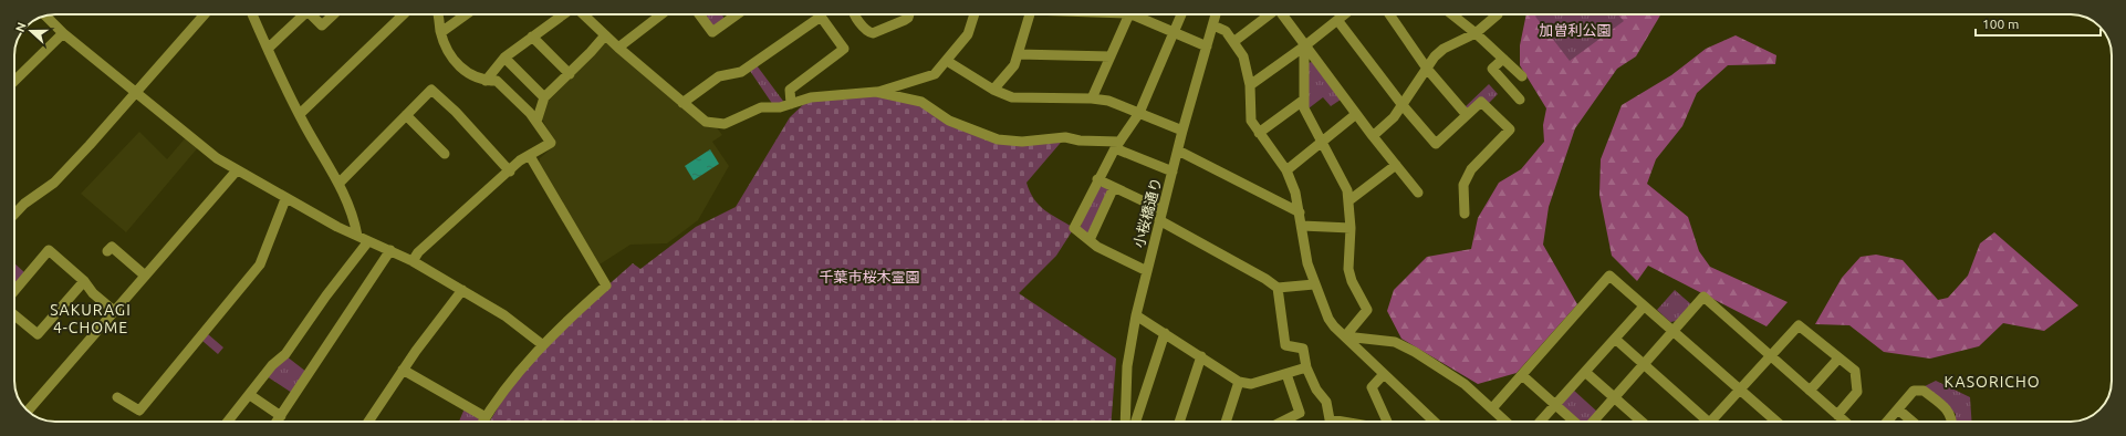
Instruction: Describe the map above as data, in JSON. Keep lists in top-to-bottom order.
{
  "streets": {
    "street": ["小桜橋通り"]
  },
  "districts": ["SAKURAGI 4-CHOME", "KASORICHO"],
  "parks": ["加曽利公園", "千葉市桜木霊園"],
  "scale_bar": "100 m",
  "north": "left"
}
